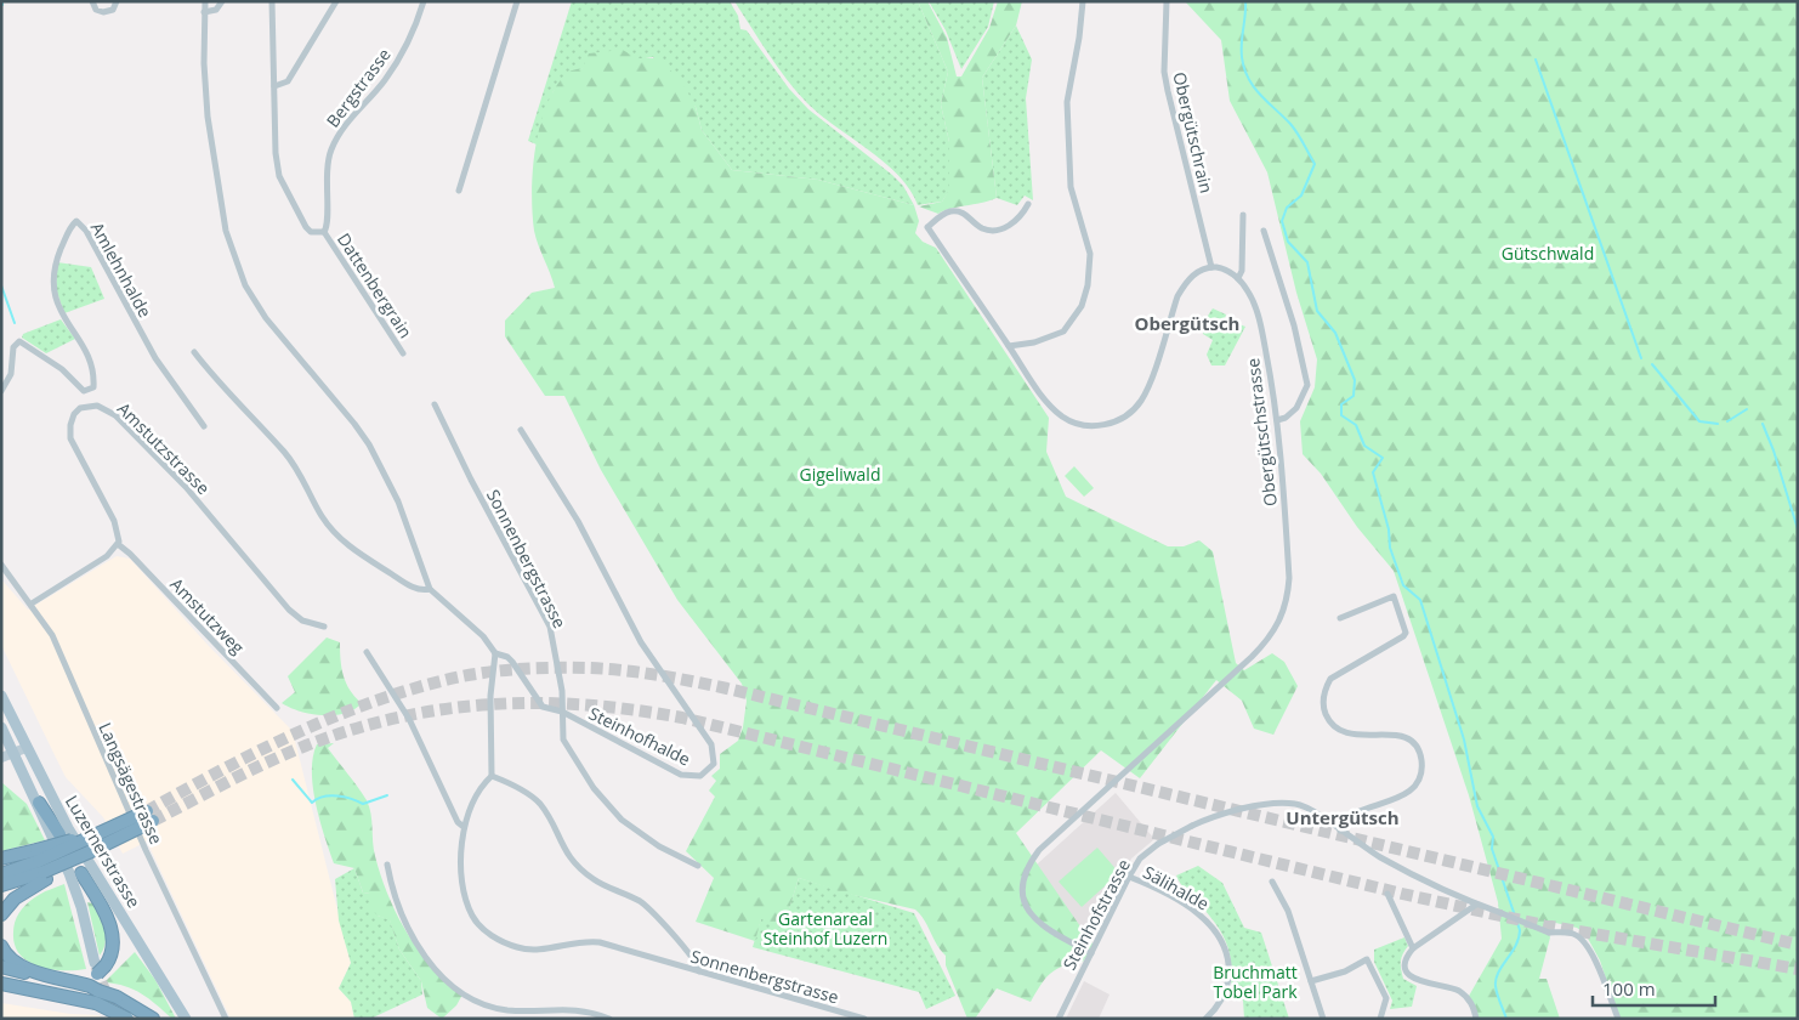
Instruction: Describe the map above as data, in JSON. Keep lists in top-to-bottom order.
{
  "streets": {
    "main road": ["Luzernerstrasse"],
    "street": [
      "Bergstrasse",
      "Obergütschrain",
      "Amlehnhalde",
      "Dattenbergrain",
      "Obergütschstrasse",
      "Amstutzstrasse",
      "Sonnenbergstrasse",
      "Amstutzweg",
      "Steinhofhalde",
      "Langsägestrasse",
      "Sälihalde",
      "Steinhofstrasse"
    ]
  },
  "crossings": [
    ["Bergstrasse", "Dattenbergrain"],
    ["Obergütschstrasse", "Steinhofstrasse"],
    ["Amstutzstrasse", "Amstutzweg"],
    ["Sonnenbergstrasse", "Steinhofhalde"],
    ["Sälihalde", "Steinhofstrasse"]
  ],
  "districts": ["Obergütsch", "Untergütsch"],
  "parks": [
    "Gütschwald",
    "Gigeliwald",
    "Gartenareal Steinhof Luzern",
    "Bruchmatt Tobel Park"
  ],
  "scale_bar": "100 m"
}
